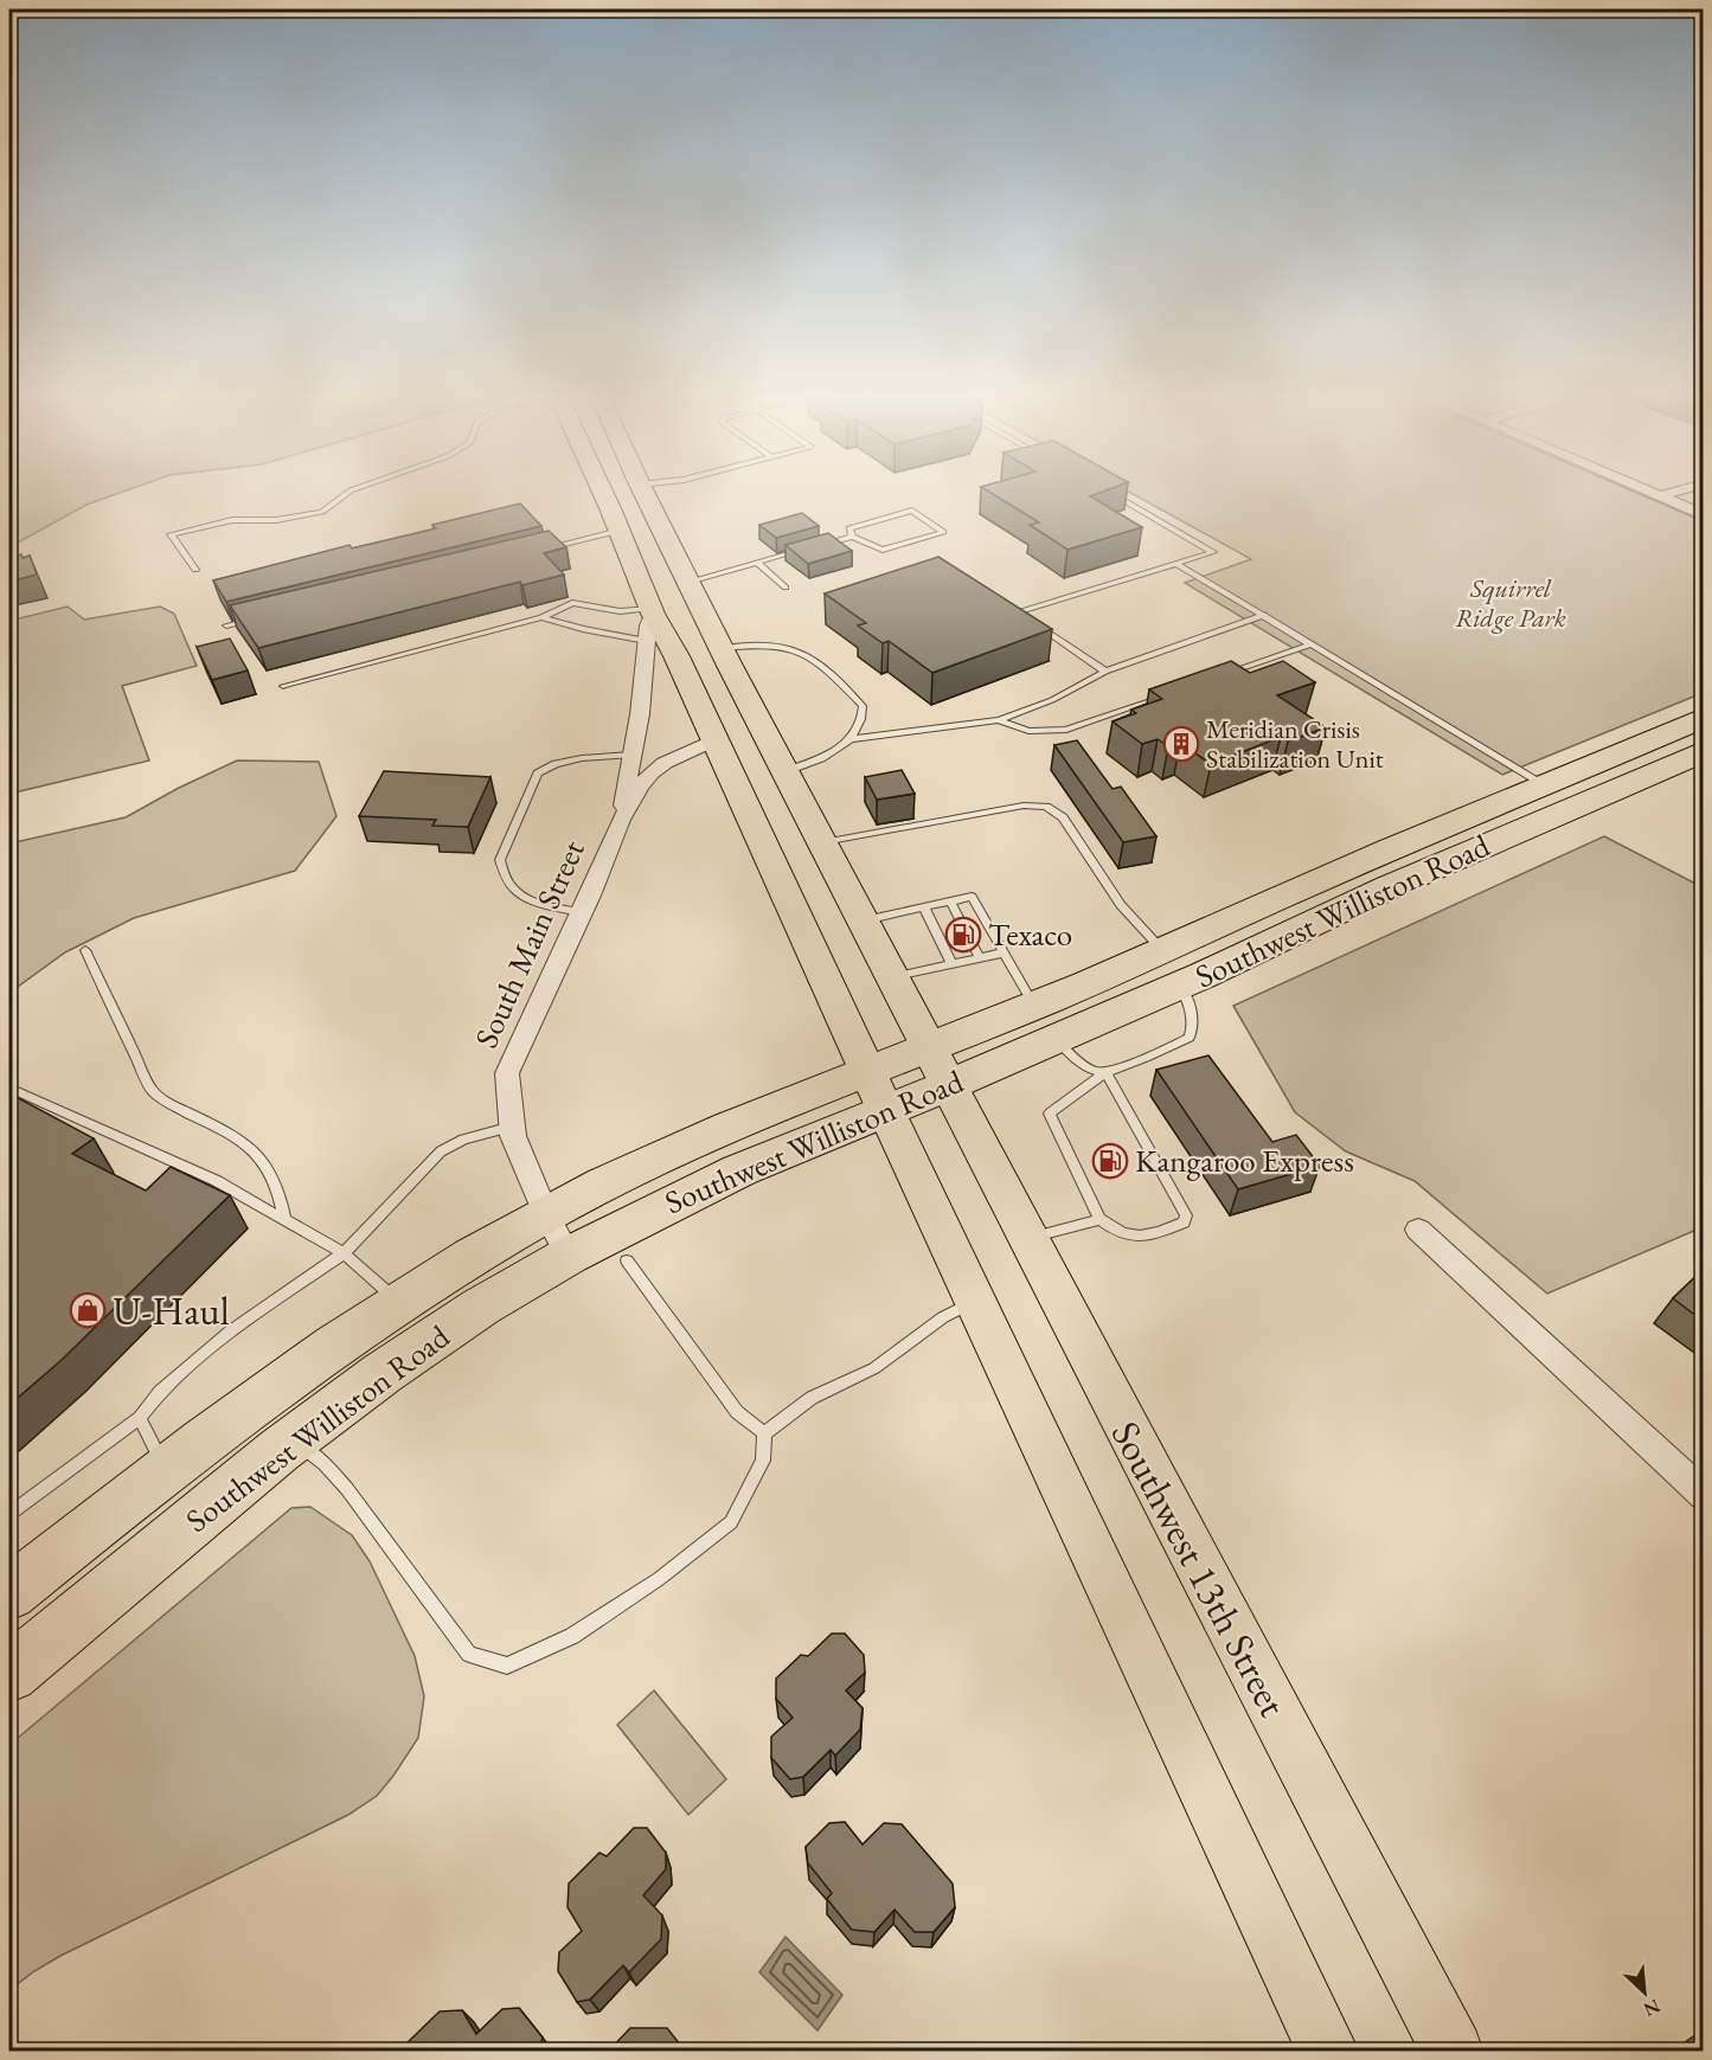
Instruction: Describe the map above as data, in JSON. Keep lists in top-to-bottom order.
{
  "streets": {
    "highway": ["Southwest Williston Road"],
    "main road": ["Southwest 13th Street"],
    "street": ["South Main Street"]
  },
  "crossings": [
    ["Southwest Williston Road", "South Main Street"],
    ["Southwest Williston Road", "Southwest 13th Street"]
  ],
  "parks": ["Squirrel Ridge Park"],
  "places": {
    "building": ["Meridian Crisis Stabilization Unit"],
    "fuel station": ["Texaco", "Kangaroo Express"],
    "shop": ["U-Haul"]
  },
  "north": "bottom right"
}
